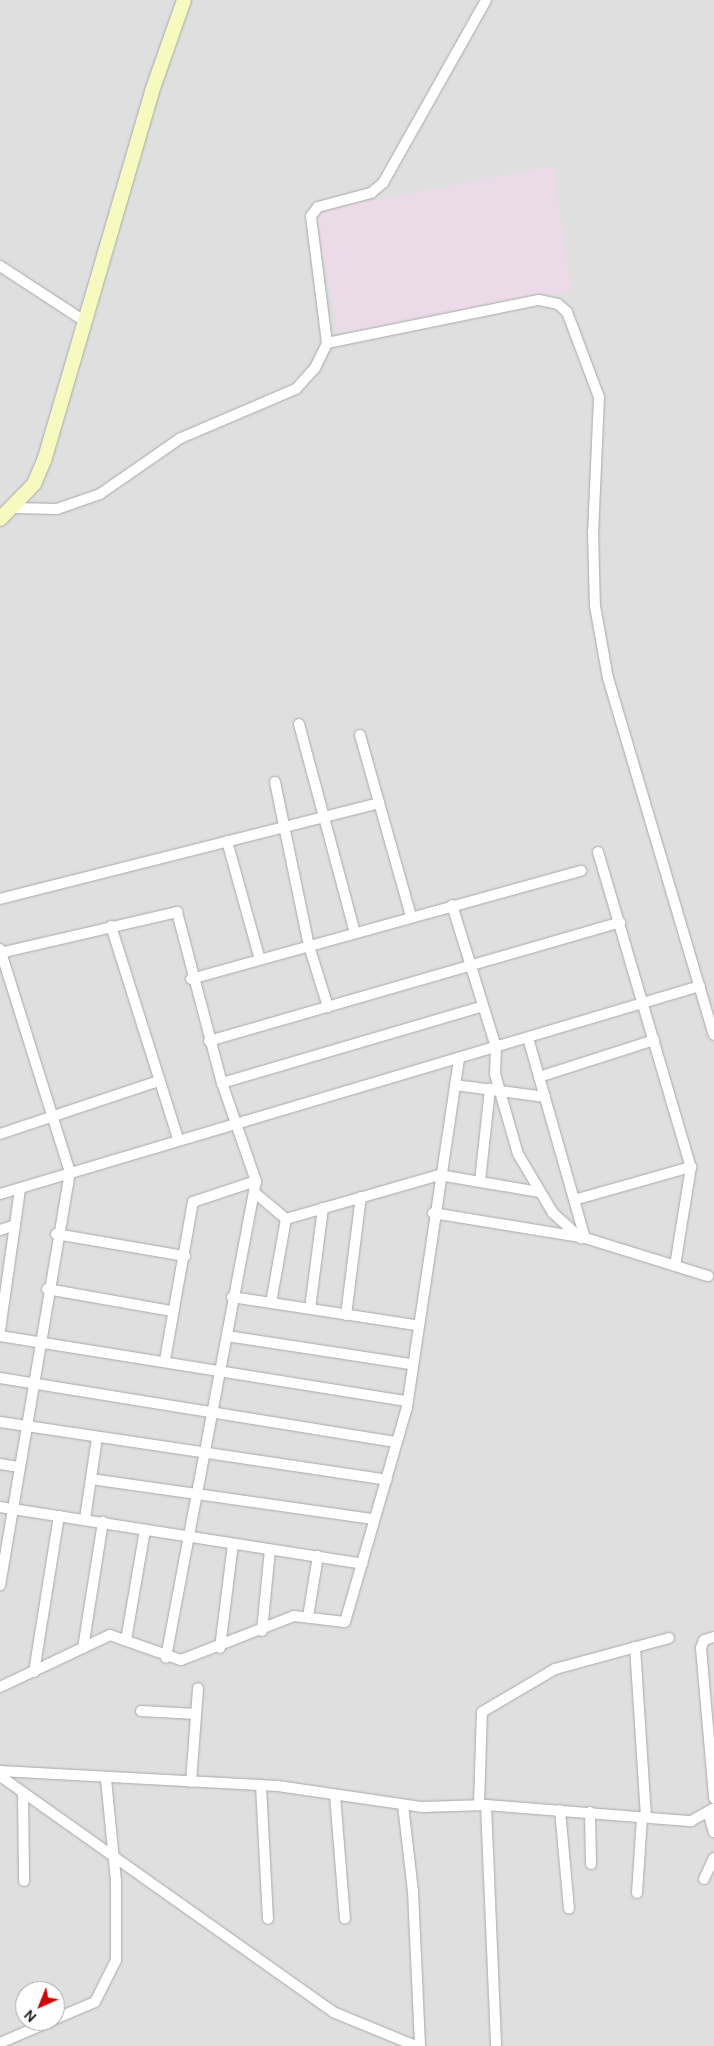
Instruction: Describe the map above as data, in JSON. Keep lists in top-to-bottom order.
{
  "north": "bottom left"
}
